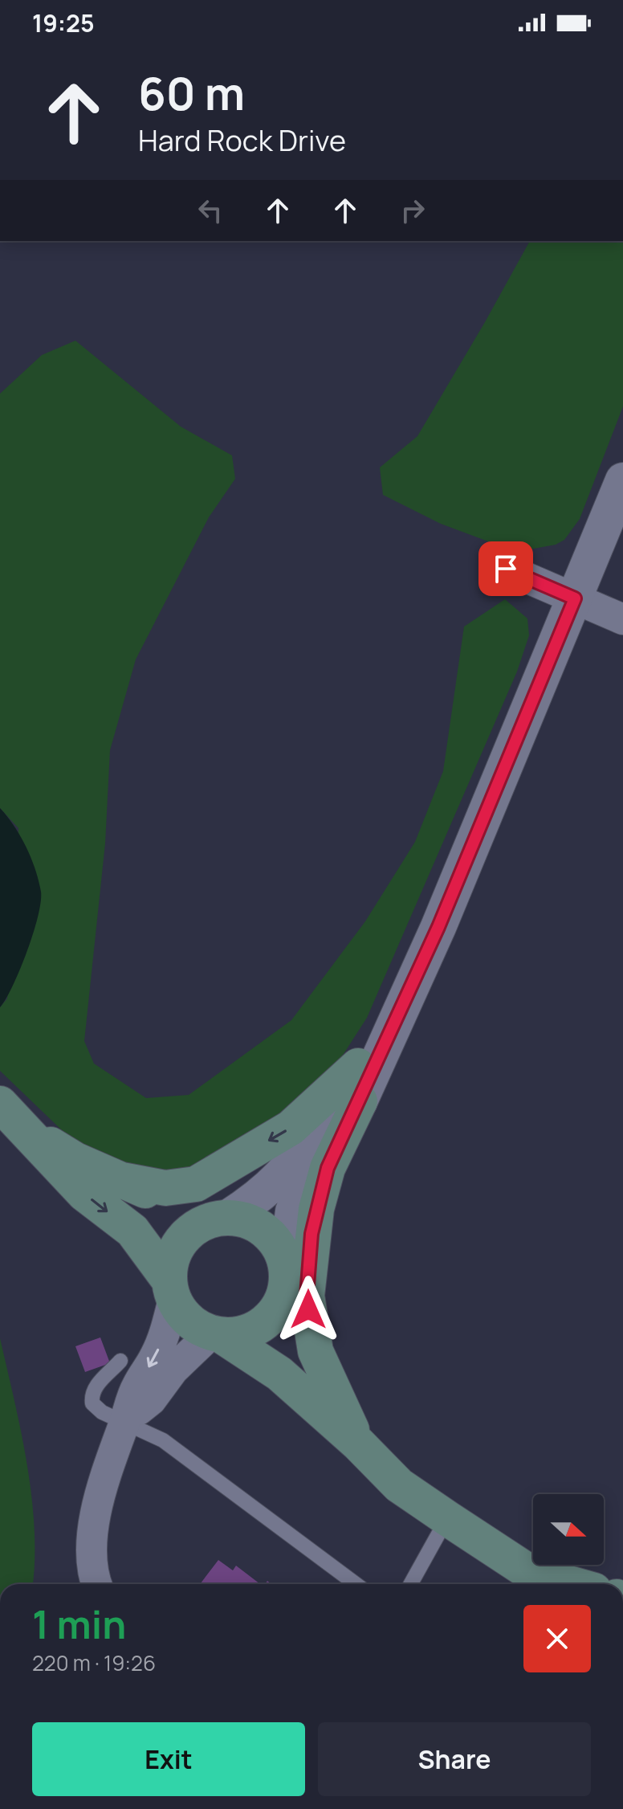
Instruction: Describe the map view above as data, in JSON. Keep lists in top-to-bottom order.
{
  "north": "right",
  "page": {
    "status": "19:25",
    "turn": ["60 m", "Hard Rock Drive"],
    "heading": ["1 min", "220 m · 19:26"],
    "buttons": ["Exit", "Share"]
  }
}
